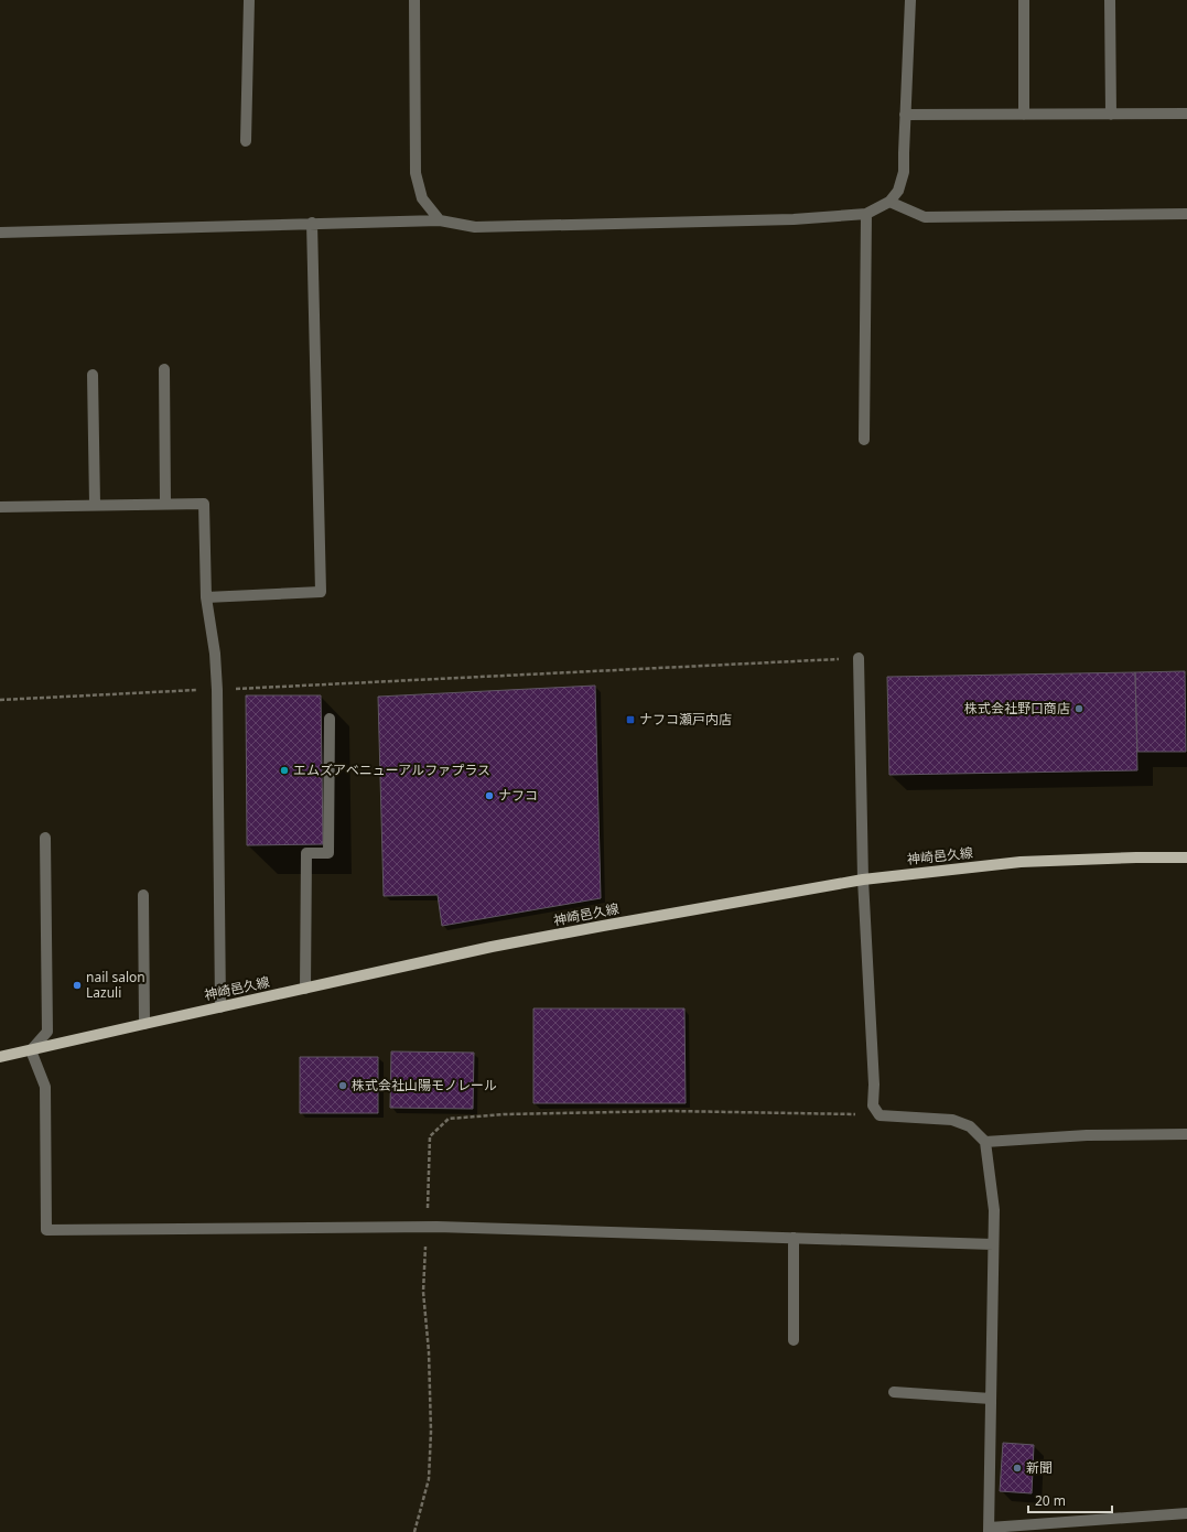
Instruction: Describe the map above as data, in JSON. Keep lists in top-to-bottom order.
{
  "streets": {
    "main road": ["神崎邑久線"]
  },
  "places": {
    "other": [
      "株式会社野口商店",
      "エムズアベニューアルファプラス",
      "ナフコ",
      "nail salon Lazuli",
      "株式会社山陽モノレール",
      "新聞"
    ],
    "transit": ["ナフコ瀬戸内店"]
  },
  "scale_bar": "20 m"
}
